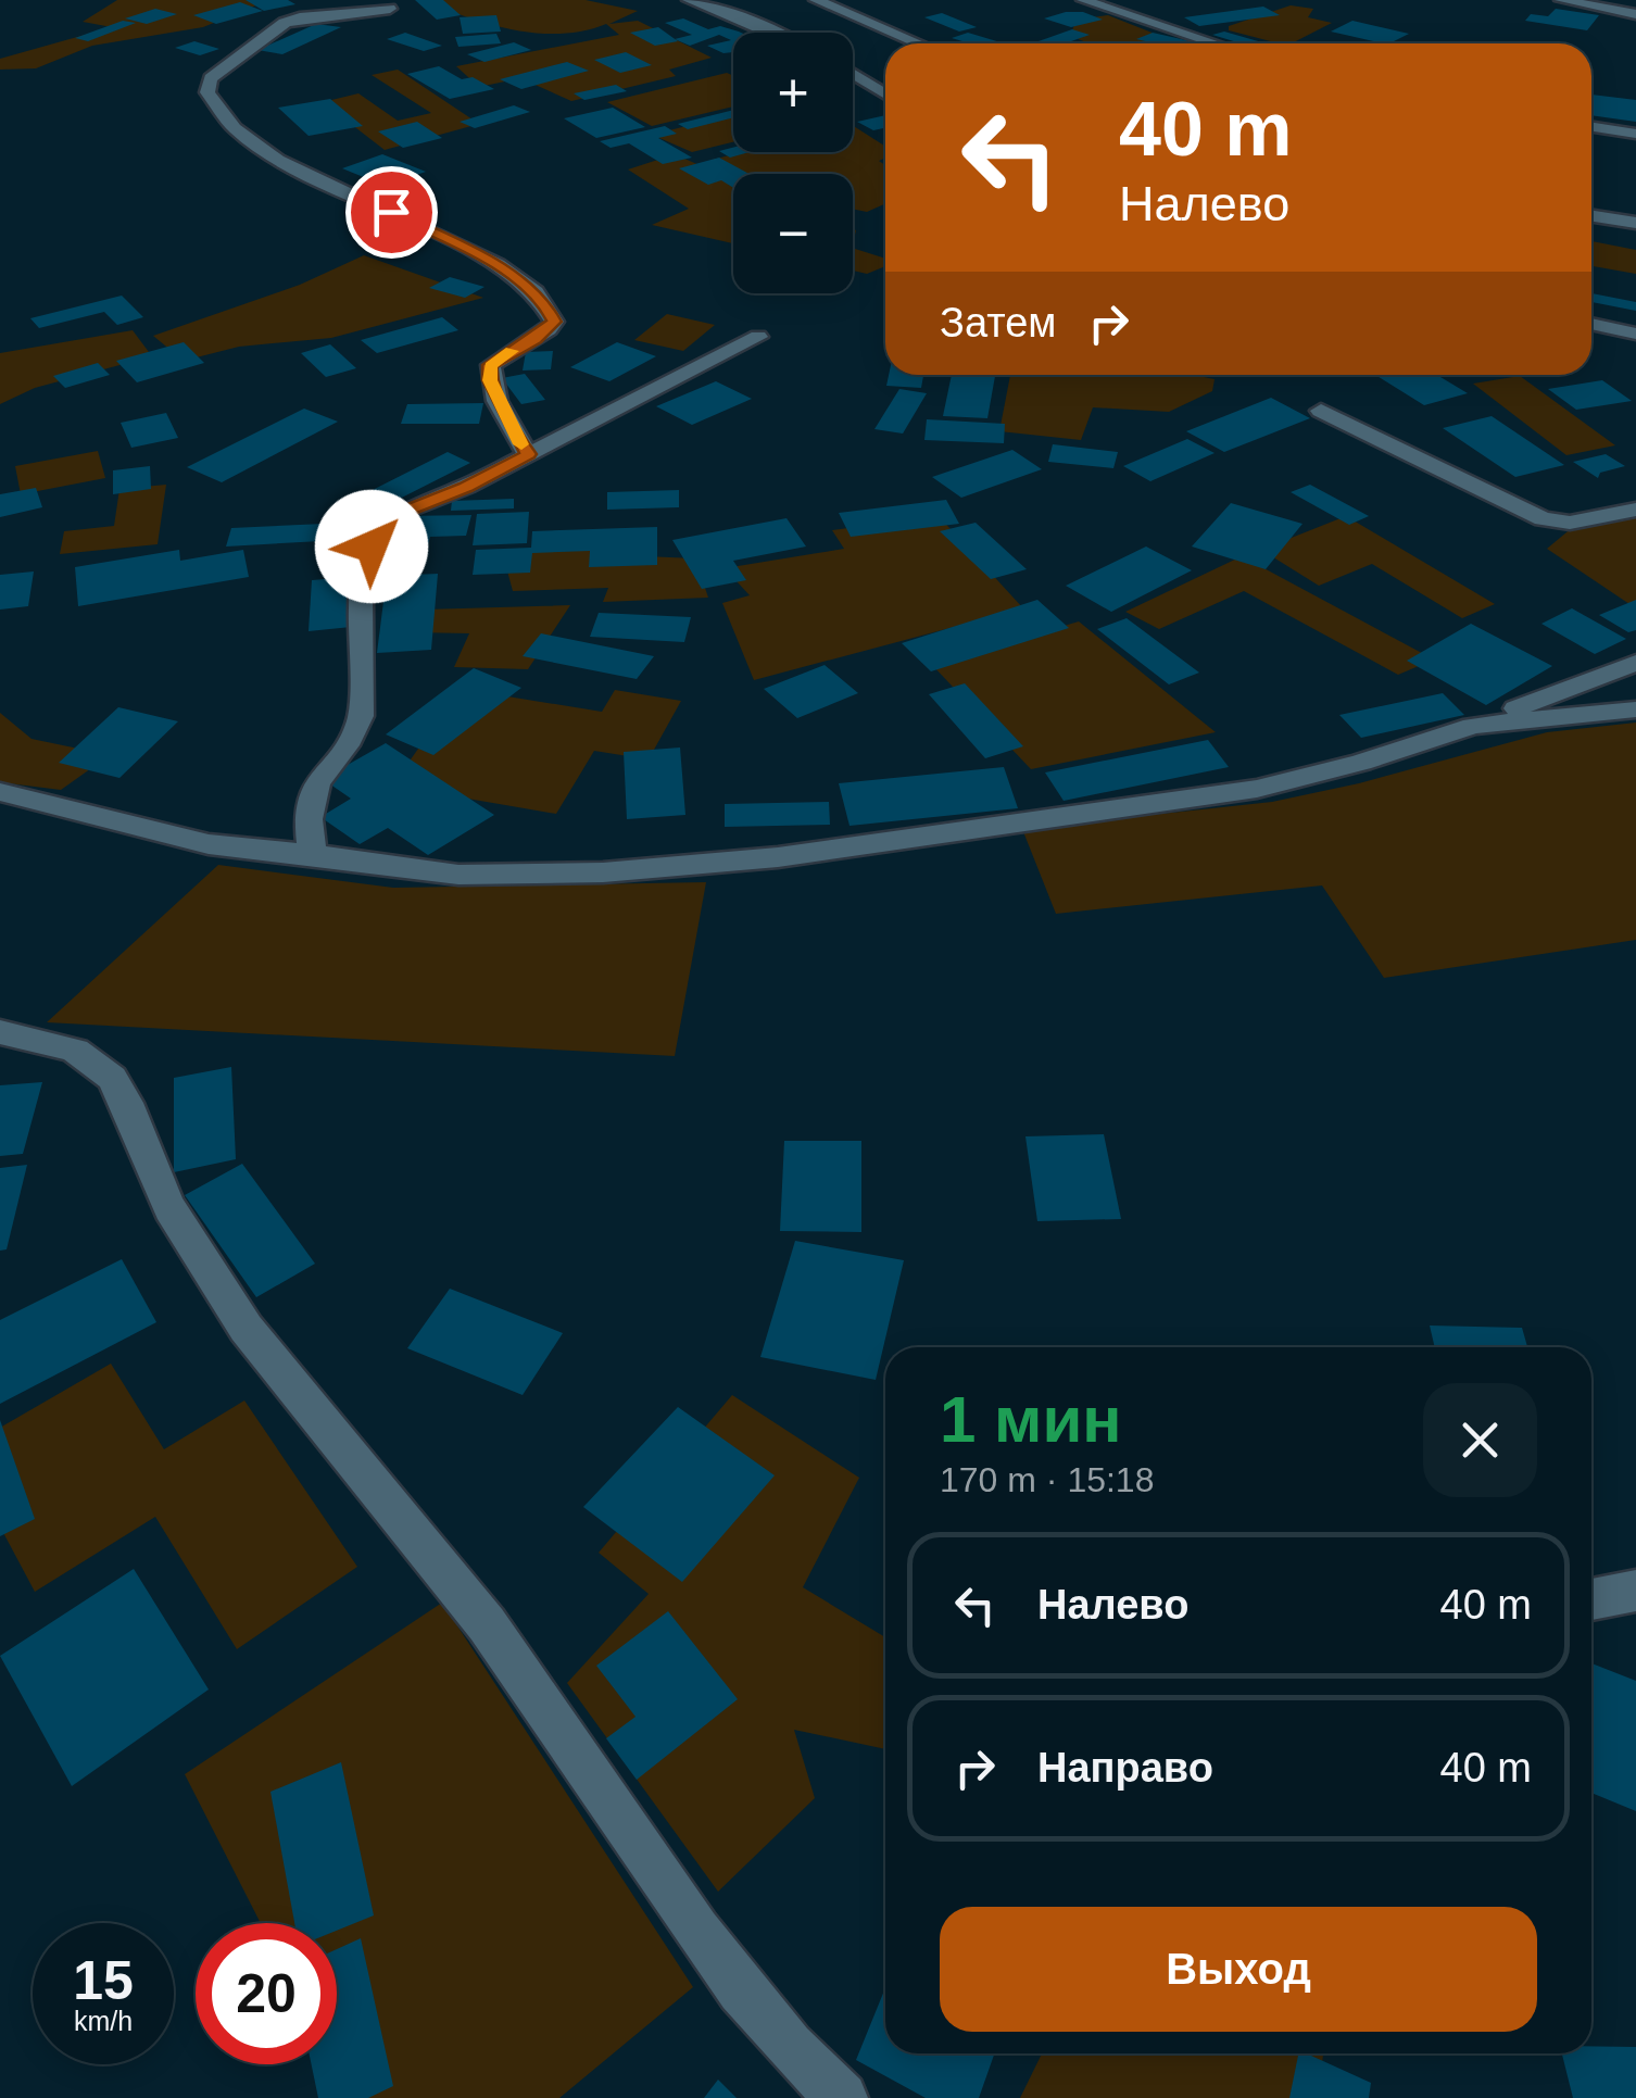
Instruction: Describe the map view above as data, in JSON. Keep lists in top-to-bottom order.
{
  "page": {
    "map_buttons": ["+", "−"],
    "turn": ["40 m", "Налево"],
    "then": "Затем",
    "heading": ["1 мин", "170 m · 15:18"],
    "list": [
      {
        "name": "Налево",
        "value": "40 m"
      },
      {
        "name": "Направо",
        "value": "40 m"
      }
    ],
    "buttons": "Выход",
    "speed": "15 km/h",
    "limit": "20"
  }
}
